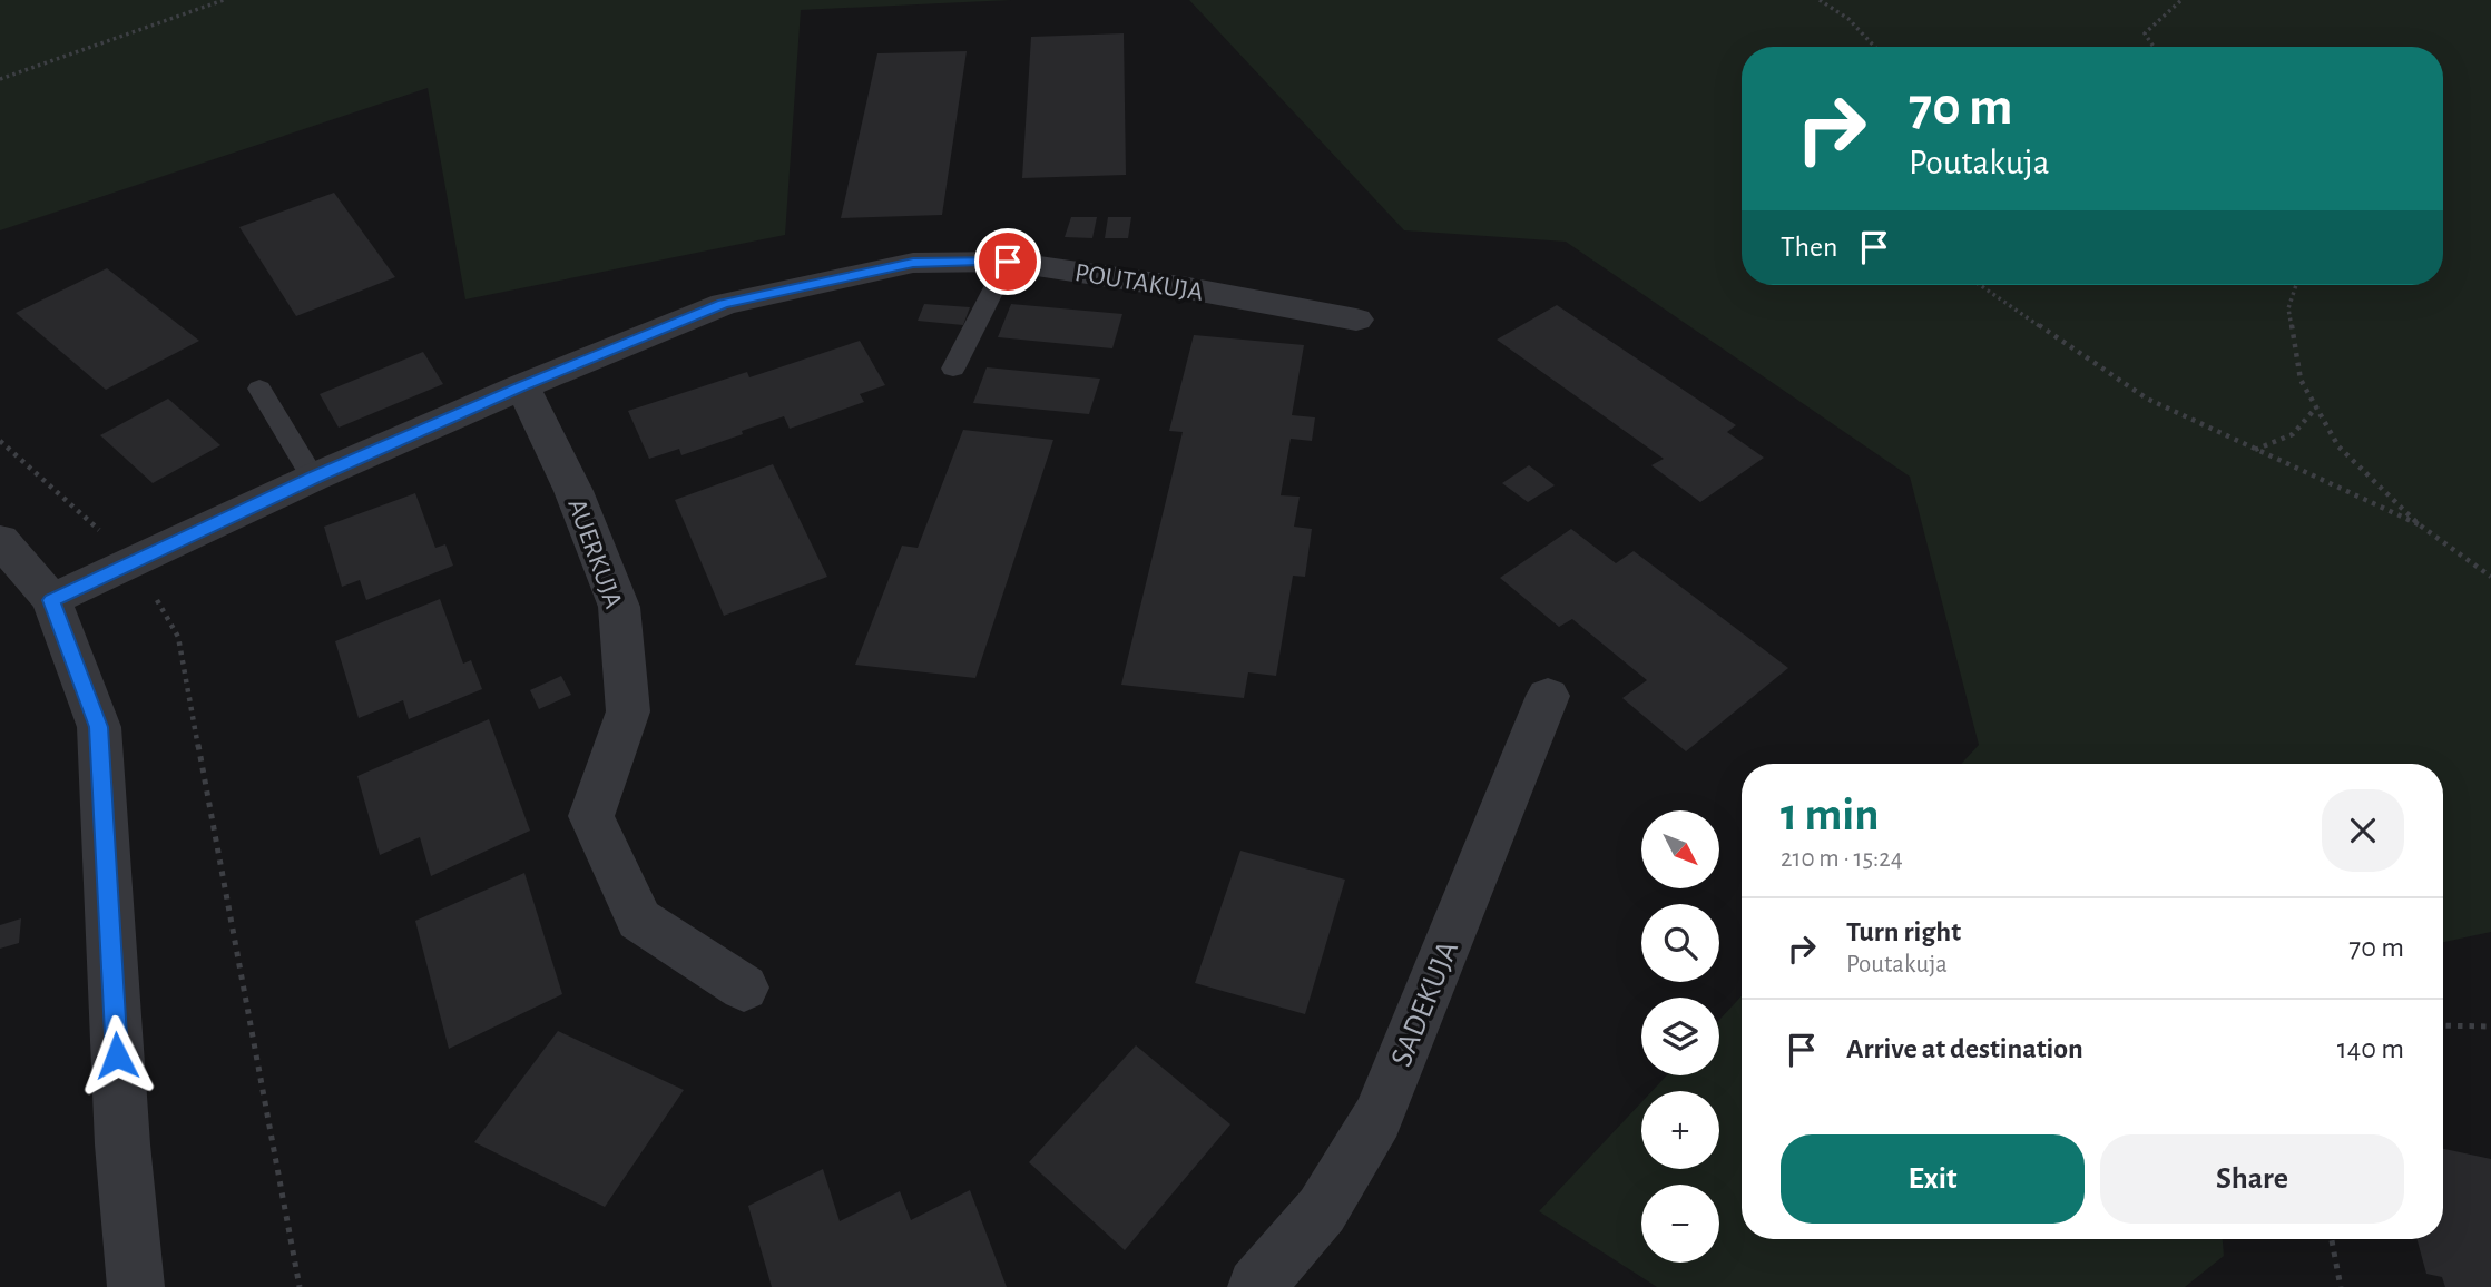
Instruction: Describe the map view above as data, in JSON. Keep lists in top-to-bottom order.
{
  "streets": {
    "street": ["POUTAKUJA", "AUERKUJA", "SADEKUJA"]
  },
  "crossings": [
    ["POUTAKUJA", "AUERKUJA"]
  ],
  "north": "bottom right",
  "page": {
    "turn": ["70 m", "Poutakuja"],
    "then": "Then",
    "heading": ["1 min", "210 m · 15:24"],
    "map_buttons": ["+", "−"],
    "list": [
      {
        "name": "Turn right",
        "note": "Poutakuja",
        "value": "70 m"
      },
      {
        "name": "Arrive at destination",
        "value": "140 m"
      }
    ],
    "buttons": ["Exit", "Share"]
  }
}
